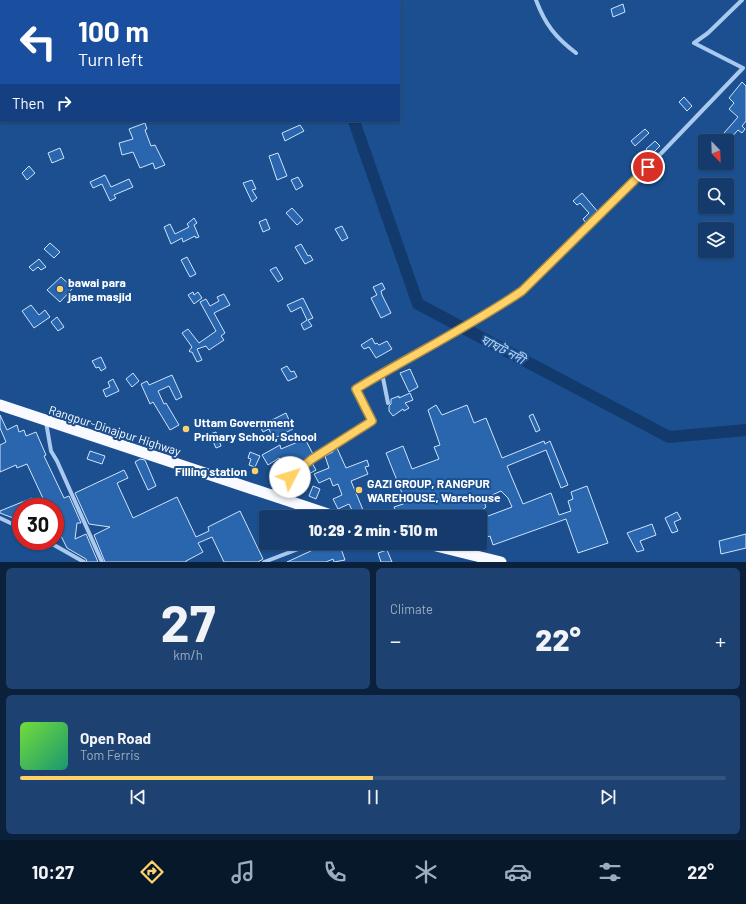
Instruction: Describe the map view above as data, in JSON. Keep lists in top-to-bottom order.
{
  "streets": {
    "highway": ["Rangpur-Dinajpur Highway"]
  },
  "water": ["ঘাঘট নদী"],
  "places": [
    "bawai para jame masjid",
    "Uttam Government Primary School, School",
    "Filling station",
    "GAZI GROUP, RANGPUR WAREHOUSE, Warehouse"
  ],
  "north": "bottom right",
  "page": {
    "turn": ["100 m", "Turn left"],
    "then": "Then",
    "limit": "30",
    "trip": "10:29 · 2 min · 510 m",
    "tile": [
      ["27", "km/h"],
      "Climate"
    ],
    "heat": ["−", "22°", "+"],
    "song": ["Open Road", "Tom Ferris"],
    "tabs": ["10:27", "22°"]
  }
}
